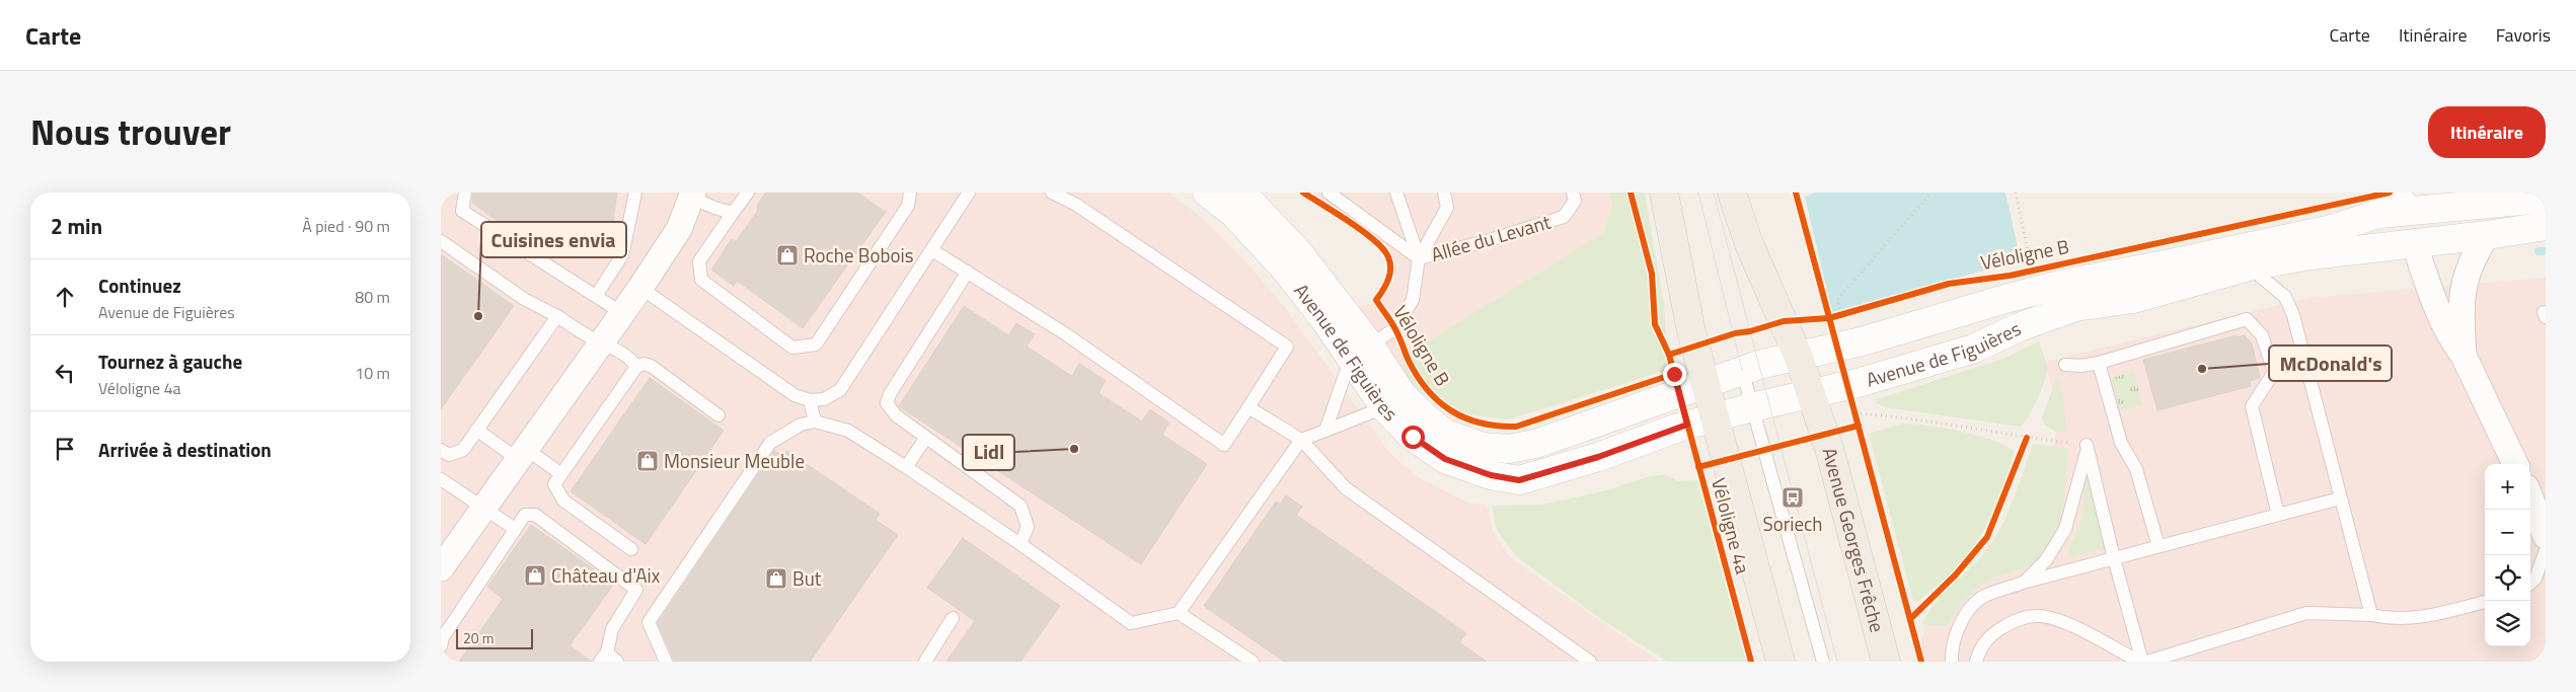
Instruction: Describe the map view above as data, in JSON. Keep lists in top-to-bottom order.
{
  "streets": {
    "main road": ["Avenue de Figuières", "Avenue Georges Frêche"],
    "lane": ["Allée du Levant"],
    "cycle path": ["Véloligne B", "Véloligne 4a"]
  },
  "crossings": [
    ["Avenue de Figuières", "Avenue Georges Frêche"]
  ],
  "places": {
    "shop": [
      "Roche Bobois",
      "Monsieur Meuble",
      "Château d'Aix",
      "But"
    ],
    "other": ["Cuisines envia", "McDonald's", "Lidl"],
    "bus stop": ["Soriech"]
  },
  "scale_bar": "20 m",
  "page": {
    "header": "Carte",
    "nav": ["Carte", "Itinéraire", "Favoris"],
    "title": "Nous trouver",
    "buttons": "Itinéraire",
    "heading": ["2 min", "À pied · 90 m"],
    "list": [
      ["Continuez", "Avenue de Figuières", "80 m"],
      ["Tournez à gauche", "Véloligne 4a", "10 m"],
      "Arrivée à destination"
    ],
    "map_buttons": ["+", "−"],
    "scale": "20 m"
  }
}
